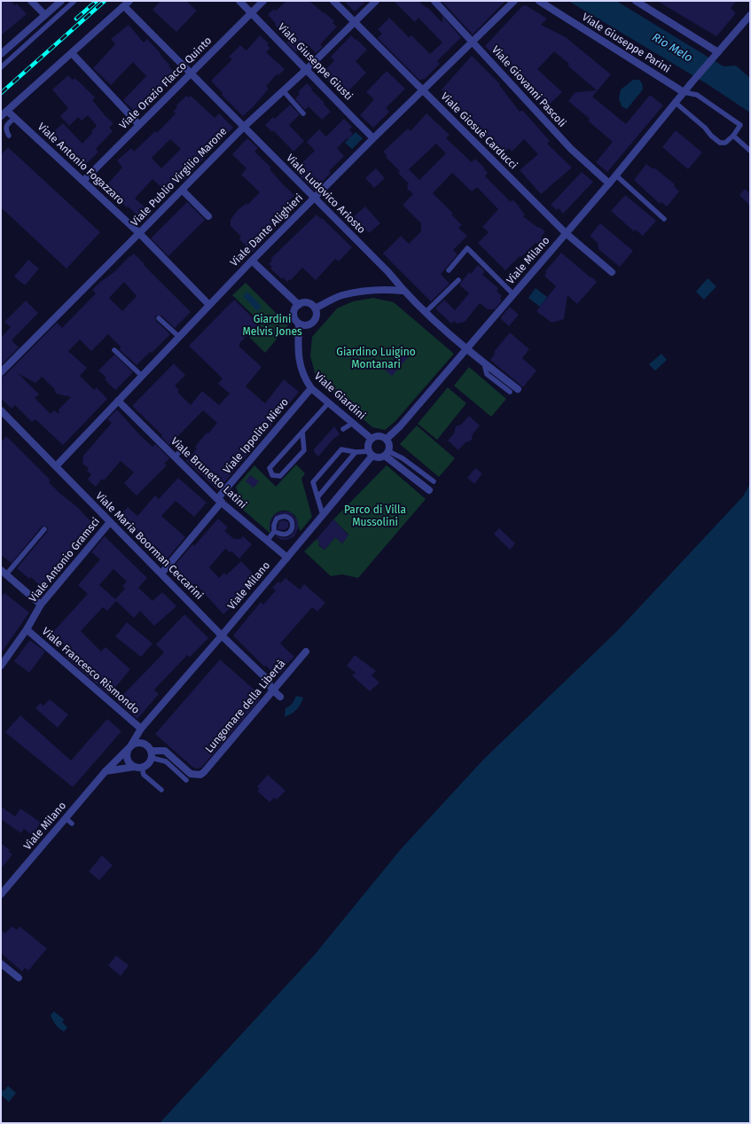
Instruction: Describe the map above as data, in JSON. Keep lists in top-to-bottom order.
{
  "streets": {
    "street": [
      "Viale Giuseppe Parini",
      "Viale Giuseppe Giusti",
      "Viale Orazio Flacco Quinto",
      "Viale Giovanni Pascoli",
      "Viale Giosuè Carducci",
      "Viale Antonio Fogazzaro",
      "Viale Publio Virgilio Marone",
      "Viale Ludovico Ariosto",
      "Viale Dante Alighieri",
      "Viale Milano",
      "Viale Giardini",
      "Viale Ippolito Nievo",
      "Viale Brunetto Latini",
      "Viale Maria Boorman Ceccarini",
      "Viale Antonio Gramsci",
      "Viale Francesco Rismondo",
      "Lungomare della Libertà"
    ]
  },
  "crossings": [
    ["Viale Giuseppe Parini", "Viale Milano"],
    ["Viale Giuseppe Giusti", "Viale Orazio Flacco Quinto"],
    ["Viale Giuseppe Giusti", "Viale Publio Virgilio Marone"],
    ["Viale Giuseppe Giusti", "Viale Dante Alighieri"],
    ["Viale Orazio Flacco Quinto", "Viale Antonio Fogazzaro"],
    ["Viale Orazio Flacco Quinto", "Viale Ludovico Ariosto"],
    ["Viale Giovanni Pascoli", "Viale Dante Alighieri"],
    ["Viale Giovanni Pascoli", "Viale Milano"],
    ["Viale Giosuè Carducci", "Viale Publio Virgilio Marone"],
    ["Viale Giosuè Carducci", "Viale Dante Alighieri"],
    ["Viale Giosuè Carducci", "Viale Milano"],
    ["Viale Antonio Fogazzaro", "Viale Publio Virgilio Marone"],
    ["Viale Antonio Fogazzaro", "Viale Dante Alighieri"],
    ["Viale Publio Virgilio Marone", "Viale Ludovico Ariosto"],
    ["Viale Ludovico Ariosto", "Viale Dante Alighieri"],
    ["Viale Ludovico Ariosto", "Viale Milano"],
    ["Viale Dante Alighieri", "Viale Brunetto Latini"],
    ["Viale Dante Alighieri", "Viale Maria Boorman Ceccarini"],
    ["Viale Milano", "Viale Giardini"],
    ["Viale Milano", "Viale Brunetto Latini"],
    ["Viale Milano", "Viale Maria Boorman Ceccarini"],
    ["Viale Milano", "Viale Francesco Rismondo"],
    ["Viale Milano", "Lungomare della Libertà"],
    ["Viale Giardini", "Viale Ippolito Nievo"],
    ["Viale Ippolito Nievo", "Viale Brunetto Latini"],
    ["Viale Ippolito Nievo", "Viale Maria Boorman Ceccarini"],
    ["Viale Maria Boorman Ceccarini", "Viale Antonio Gramsci"],
    ["Viale Maria Boorman Ceccarini", "Lungomare della Libertà"],
    ["Viale Antonio Gramsci", "Viale Francesco Rismondo"]
  ],
  "water": ["Rio Melo"],
  "parks": ["Giardini Melvis Jones", "Giardino Luigino Montanari", "Parco di Villa Mussolini"]
}
